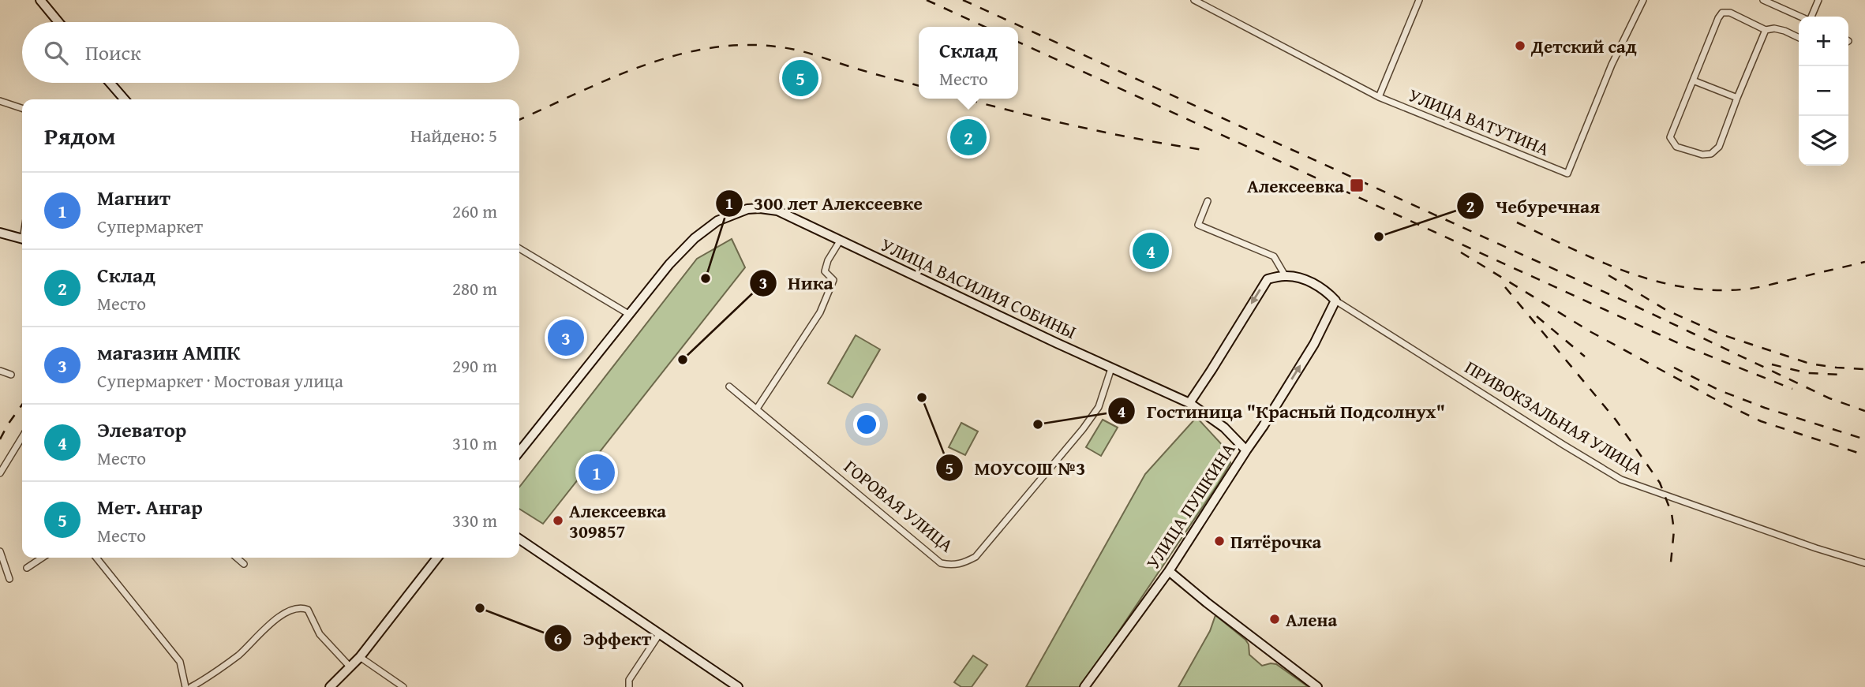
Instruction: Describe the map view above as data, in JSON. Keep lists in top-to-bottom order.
{
  "streets": {
    "street": [
      "УЛИЦА ВАТУТИНА",
      "УЛИЦА ВАСИЛИЯ СОБИНЫ",
      "ПРИВОКЗАЛЬНАЯ УЛИЦА",
      "ГОРОВАЯ УЛИЦА",
      "УЛИЦА ПУШКИНА"
    ]
  },
  "crossings": [
    ["УЛИЦА ВАСИЛИЯ СОБИНЫ", "ГОРОВАЯ УЛИЦА"],
    ["УЛИЦА ВАСИЛИЯ СОБИНЫ", "УЛИЦА ПУШКИНА"],
    ["ПРИВОКЗАЛЬНАЯ УЛИЦА", "УЛИЦА ПУШКИНА"]
  ],
  "places": {
    "other": [
      "Детский сад",
      "Чебуречная",
      "300 лет Алексеевке",
      "Ника",
      "МОУСОШ №3",
      "Гостиница \"Красный Подсолнух\"",
      "Алексеевка 309857",
      "Пятёрочка",
      "Эффект",
      "Алена"
    ],
    "transit": ["Алексеевка"]
  },
  "page": {
    "map_buttons": ["+", "−"],
    "search": "Поиск",
    "popup": ["Склад", "Место"],
    "pins": [
      "5",
      "2",
      "4",
      "3",
      "1"
    ],
    "heading": ["Рядом", "Найдено: 5"],
    "list": [
      {
        "mark": "1",
        "name": "Магнит",
        "note": "Супермаркет",
        "value": "260 m"
      },
      {
        "mark": "2",
        "name": "Склад",
        "note": "Место",
        "value": "280 m"
      },
      {
        "mark": "3",
        "name": "магазин АМПК",
        "note": "Супермаркет · Мостовая улица",
        "value": "290 m"
      },
      {
        "mark": "4",
        "name": "Элеватор",
        "note": "Место",
        "value": "310 m"
      },
      {
        "mark": "5",
        "name": "Мет. Ангар",
        "note": "Место",
        "value": "330 m"
      }
    ]
  }
}
